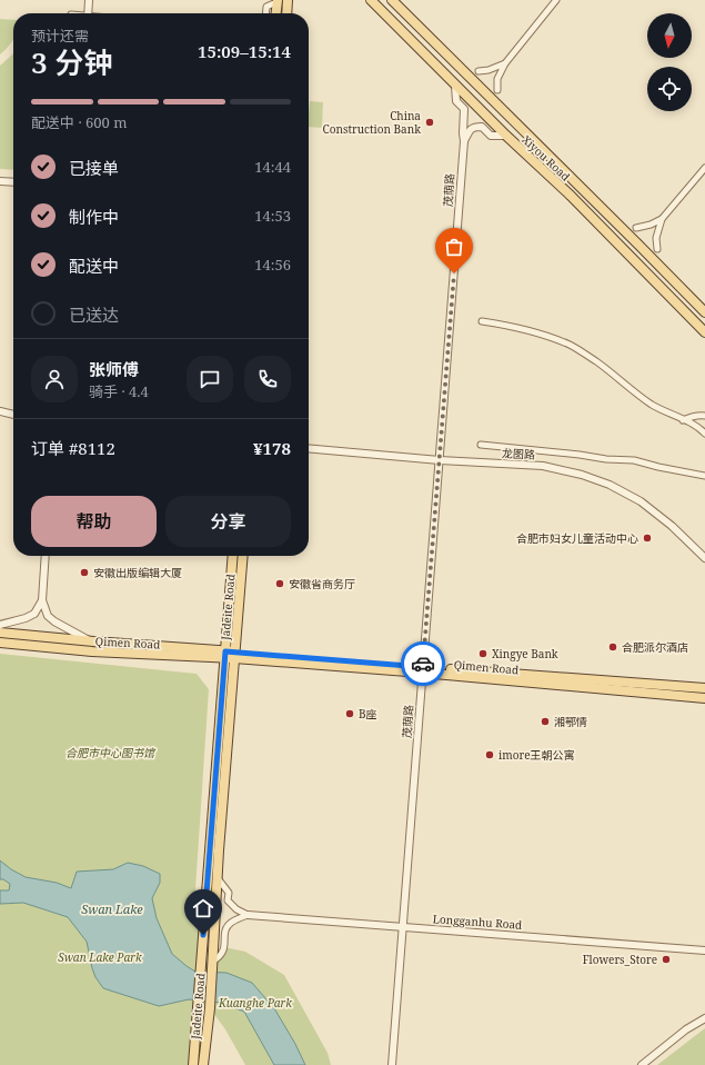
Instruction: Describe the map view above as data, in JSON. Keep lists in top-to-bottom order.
{
  "streets": {
    "main road": ["Xiyou Road", "Jadeite Road", "Qimen Road"],
    "street": ["茂荫路", "龙图路", "Longganhu Road"]
  },
  "crossings": [
    ["Xiyou Road", "茂荫路"],
    ["茂荫路", "龙图路"],
    ["茂荫路", "Qimen Road"],
    ["茂荫路", "Longganhu Road"],
    ["Jadeite Road", "Qimen Road"]
  ],
  "water": ["Swan Lake"],
  "parks": ["合肥市中心图书馆", "Swan Lake Park", "Kuanghe Park"],
  "places": [
    "China Construction Bank",
    "合肥市妇女儿童活动中心",
    "安徽出版编辑大厦",
    "安徽省商务厅",
    "合肥派尔酒店",
    "Xingye Bank",
    "B座",
    "湘鄂情",
    "imore王朝公寓",
    "Flowers_Store"
  ],
  "north": "bottom",
  "page": {
    "heading": ["3 分钟", "预计还需", "15:09–15:14"],
    "panel": [
      "张师傅",
      "骑手 · 4.4",
      "订单 #8112",
      "¥178"
    ],
    "bar": "配送中 · 600 m",
    "list": [
      ["已接单", "14:44"],
      ["制作中", "14:53"],
      ["配送中", "14:56"],
      "已送达"
    ],
    "buttons": ["帮助", "分享"]
  }
}
